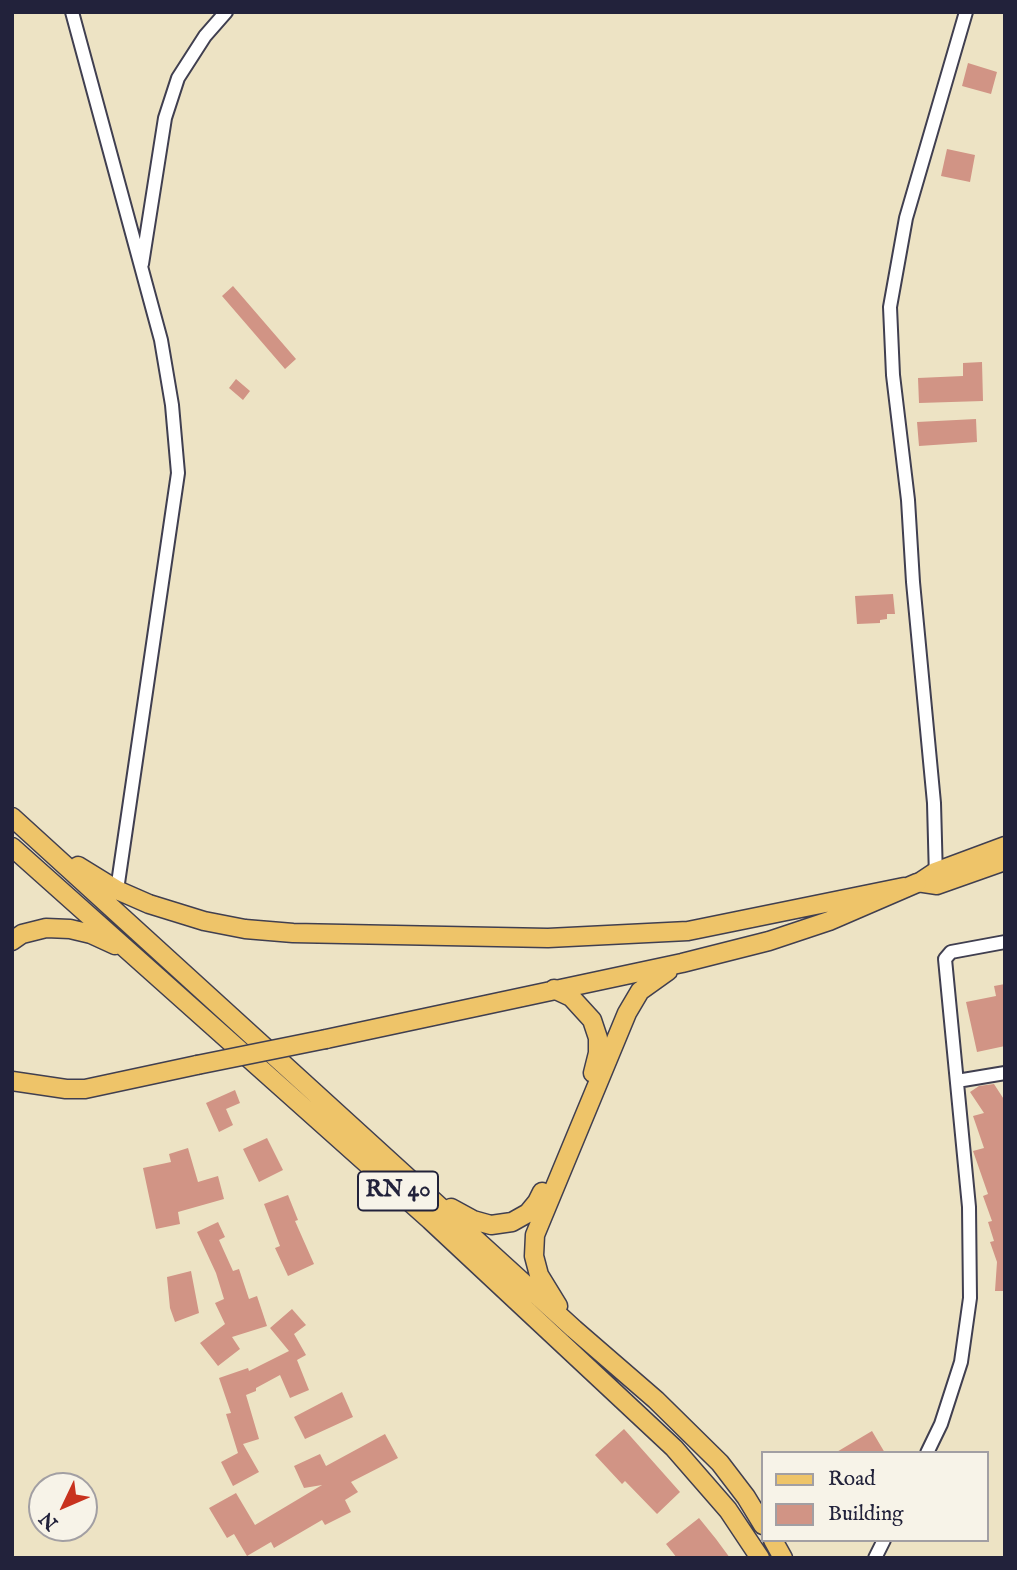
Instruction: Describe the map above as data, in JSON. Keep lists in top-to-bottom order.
{
  "streets": {
    "highway": ["RN 40"]
  },
  "legend": ["Road", "Building"],
  "north": "bottom left"
}
